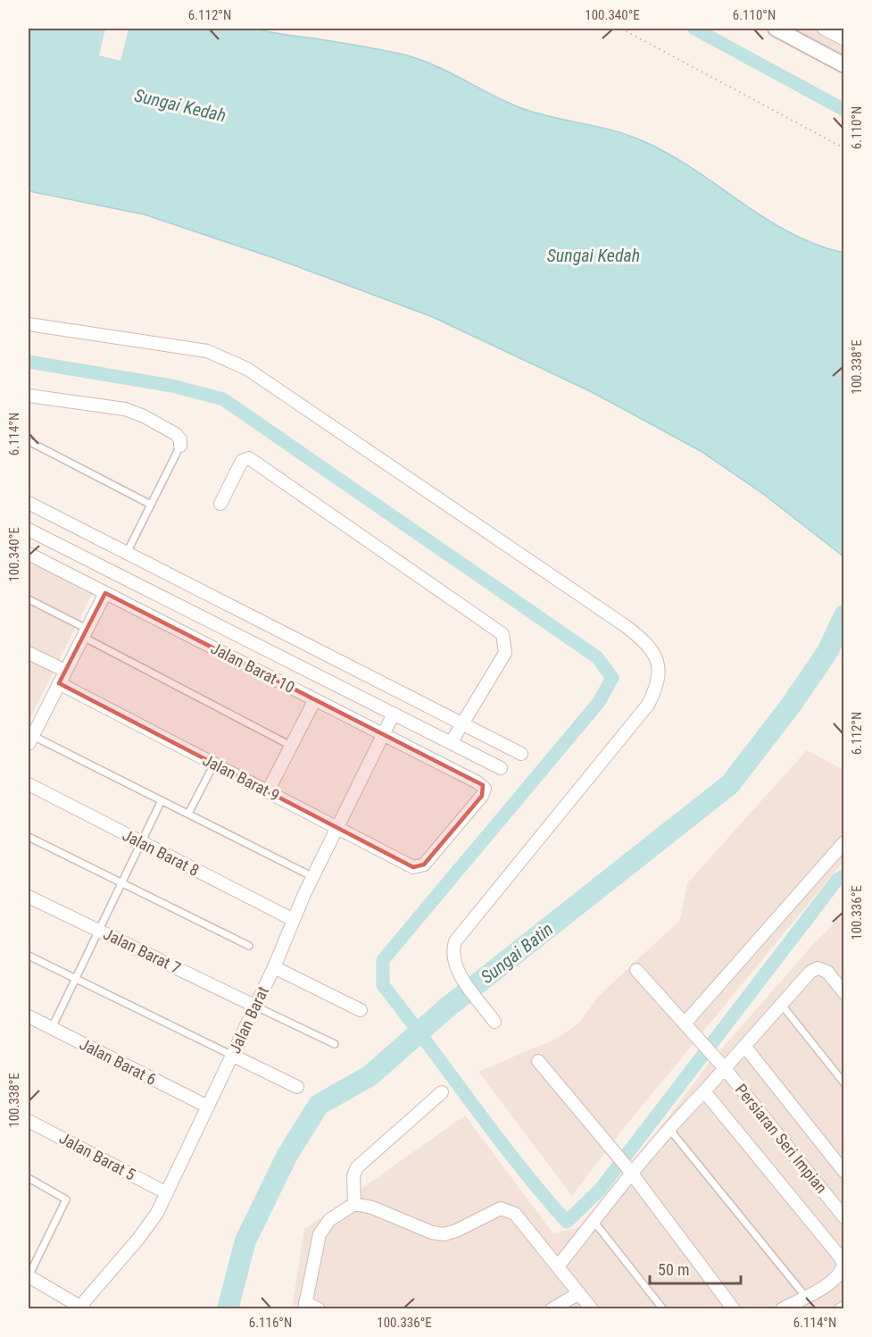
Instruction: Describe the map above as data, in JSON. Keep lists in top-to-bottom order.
{
  "streets": {
    "street": [
      "Jalan Barat 10",
      "Jalan Barat 9",
      "Jalan Barat 8",
      "Jalan Barat 7",
      "Jalan Barat",
      "Jalan Barat 6",
      "Persiaran Seri Impian",
      "Jalan Barat 5"
    ]
  },
  "crossings": [
    ["Jalan Barat 10", "Jalan Barat 9"],
    ["Jalan Barat 10", "Jalan Barat"],
    ["Jalan Barat 9", "Jalan Barat"],
    ["Jalan Barat 8", "Jalan Barat"],
    ["Jalan Barat 7", "Jalan Barat"],
    ["Jalan Barat", "Jalan Barat 6"],
    ["Jalan Barat", "Jalan Barat 5"]
  ],
  "water": ["Sungai Kedah", "Sungai Batin"],
  "scale_bar": "50 m",
  "coordinates": [
    "6.112°N",
    "100.340°E",
    "6.110°N",
    "100.338°E",
    "6.114°N",
    "100.336°E",
    "6.116°N"
  ]
}
